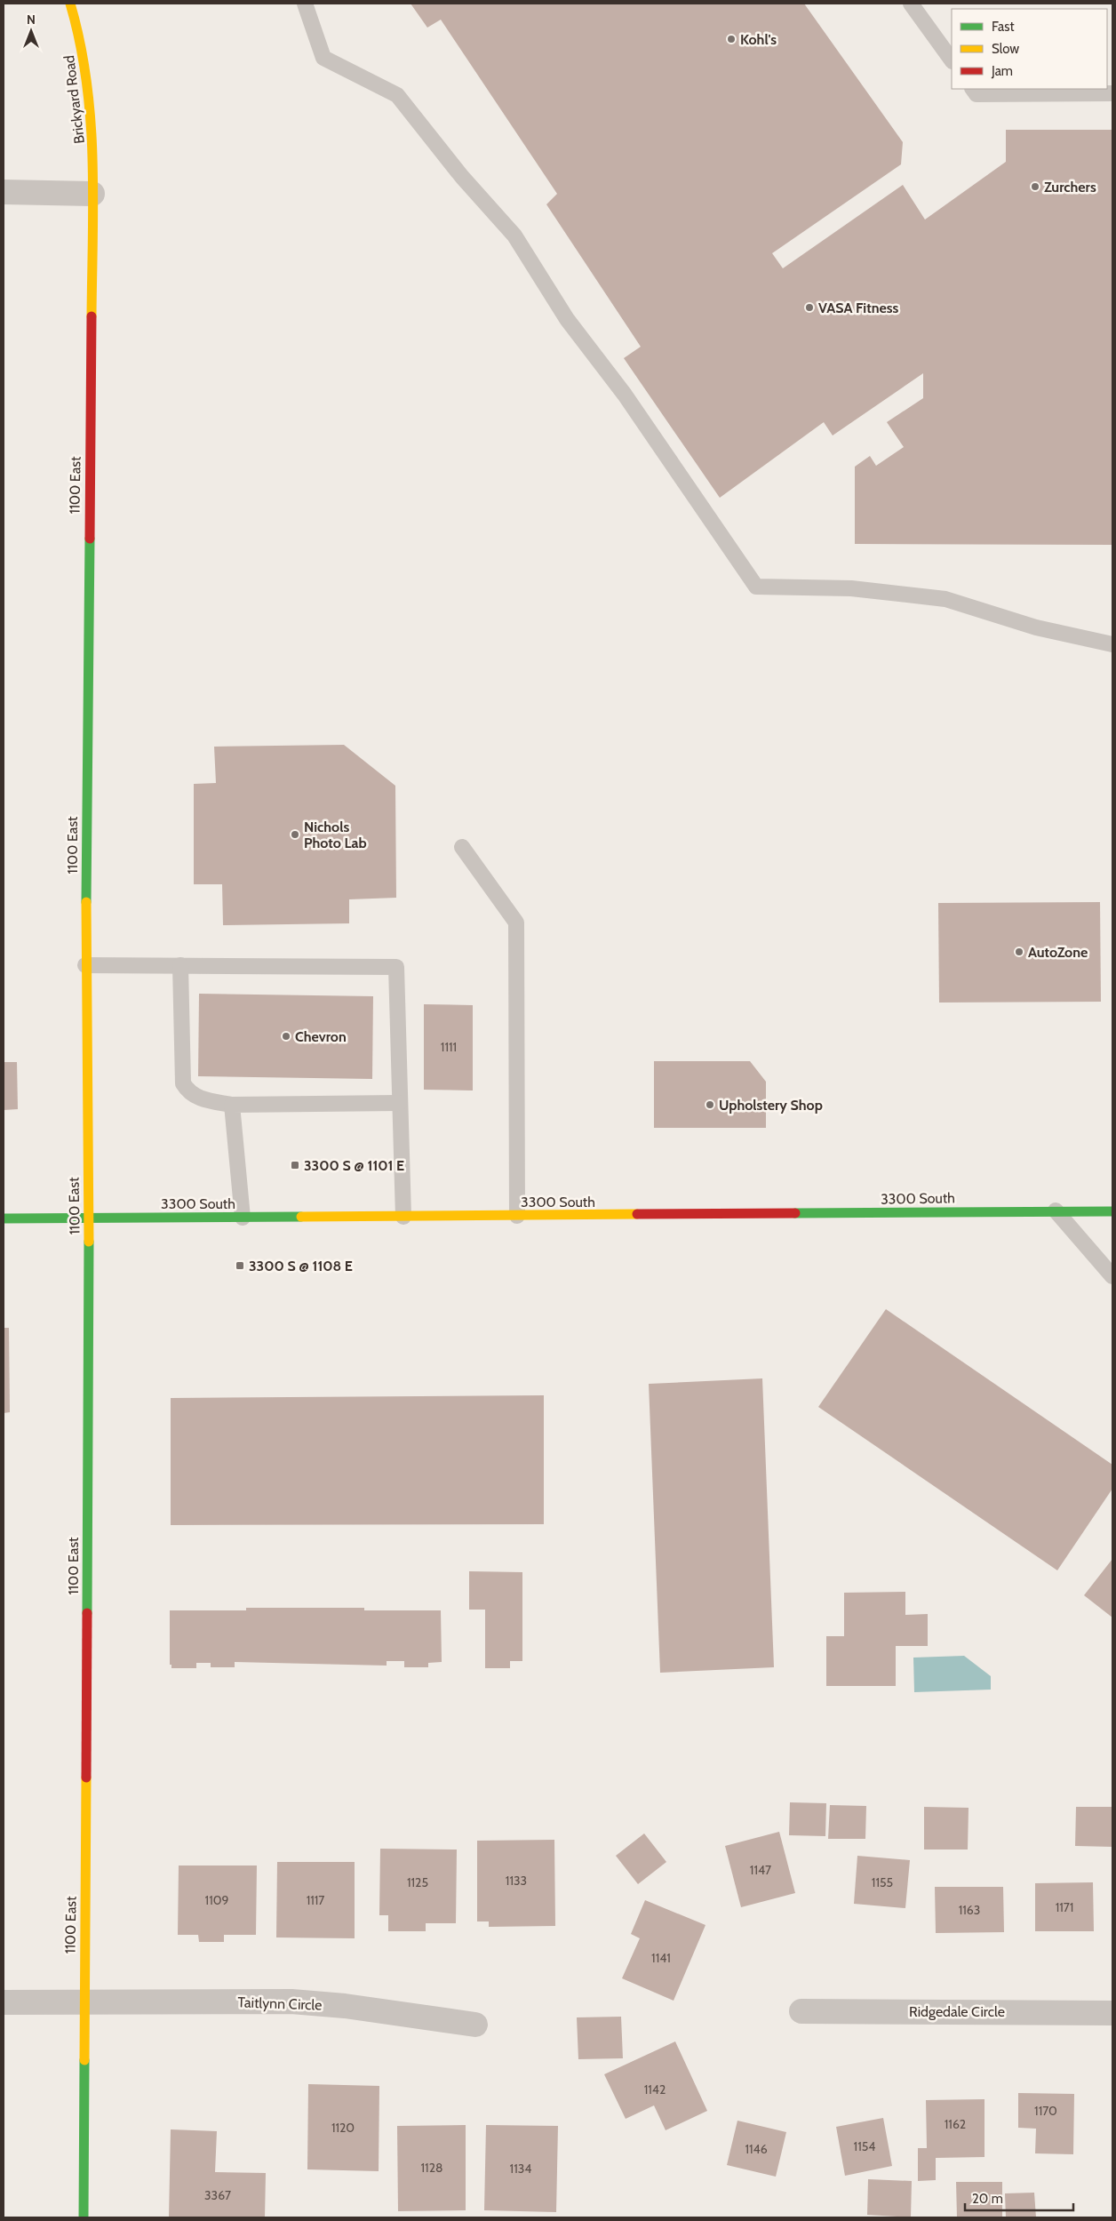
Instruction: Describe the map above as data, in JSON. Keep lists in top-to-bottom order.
{
  "streets": {
    "street": [
      "Brickyard Road",
      "1100 East",
      "3300 South",
      "Taitlynn Circle",
      "Ridgedale Circle"
    ]
  },
  "crossings": [
    ["Brickyard Road", "1100 East"],
    ["1100 East", "3300 South"],
    ["1100 East", "Taitlynn Circle"]
  ],
  "places": {
    "other": [
      "Kohl's",
      "Zurchers",
      "VASA Fitness",
      "Nichols Photo Lab",
      "AutoZone",
      "Chevron",
      "Upholstery Shop"
    ],
    "transit": ["3300 S @ 1101 E", "3300 S @ 1108 E"]
  },
  "house_numbers": [
    "1111",
    "1147",
    "1133",
    "1125",
    "1155",
    "1109",
    "1117",
    "1171",
    "1163",
    "1141",
    "1142",
    "1170",
    "1162",
    "1120",
    "1154",
    "1146",
    "1128",
    "1134",
    "3367"
  ],
  "legend": ["Fast", "Slow", "Jam"],
  "scale_bar": "20 m",
  "north": "top"
}
